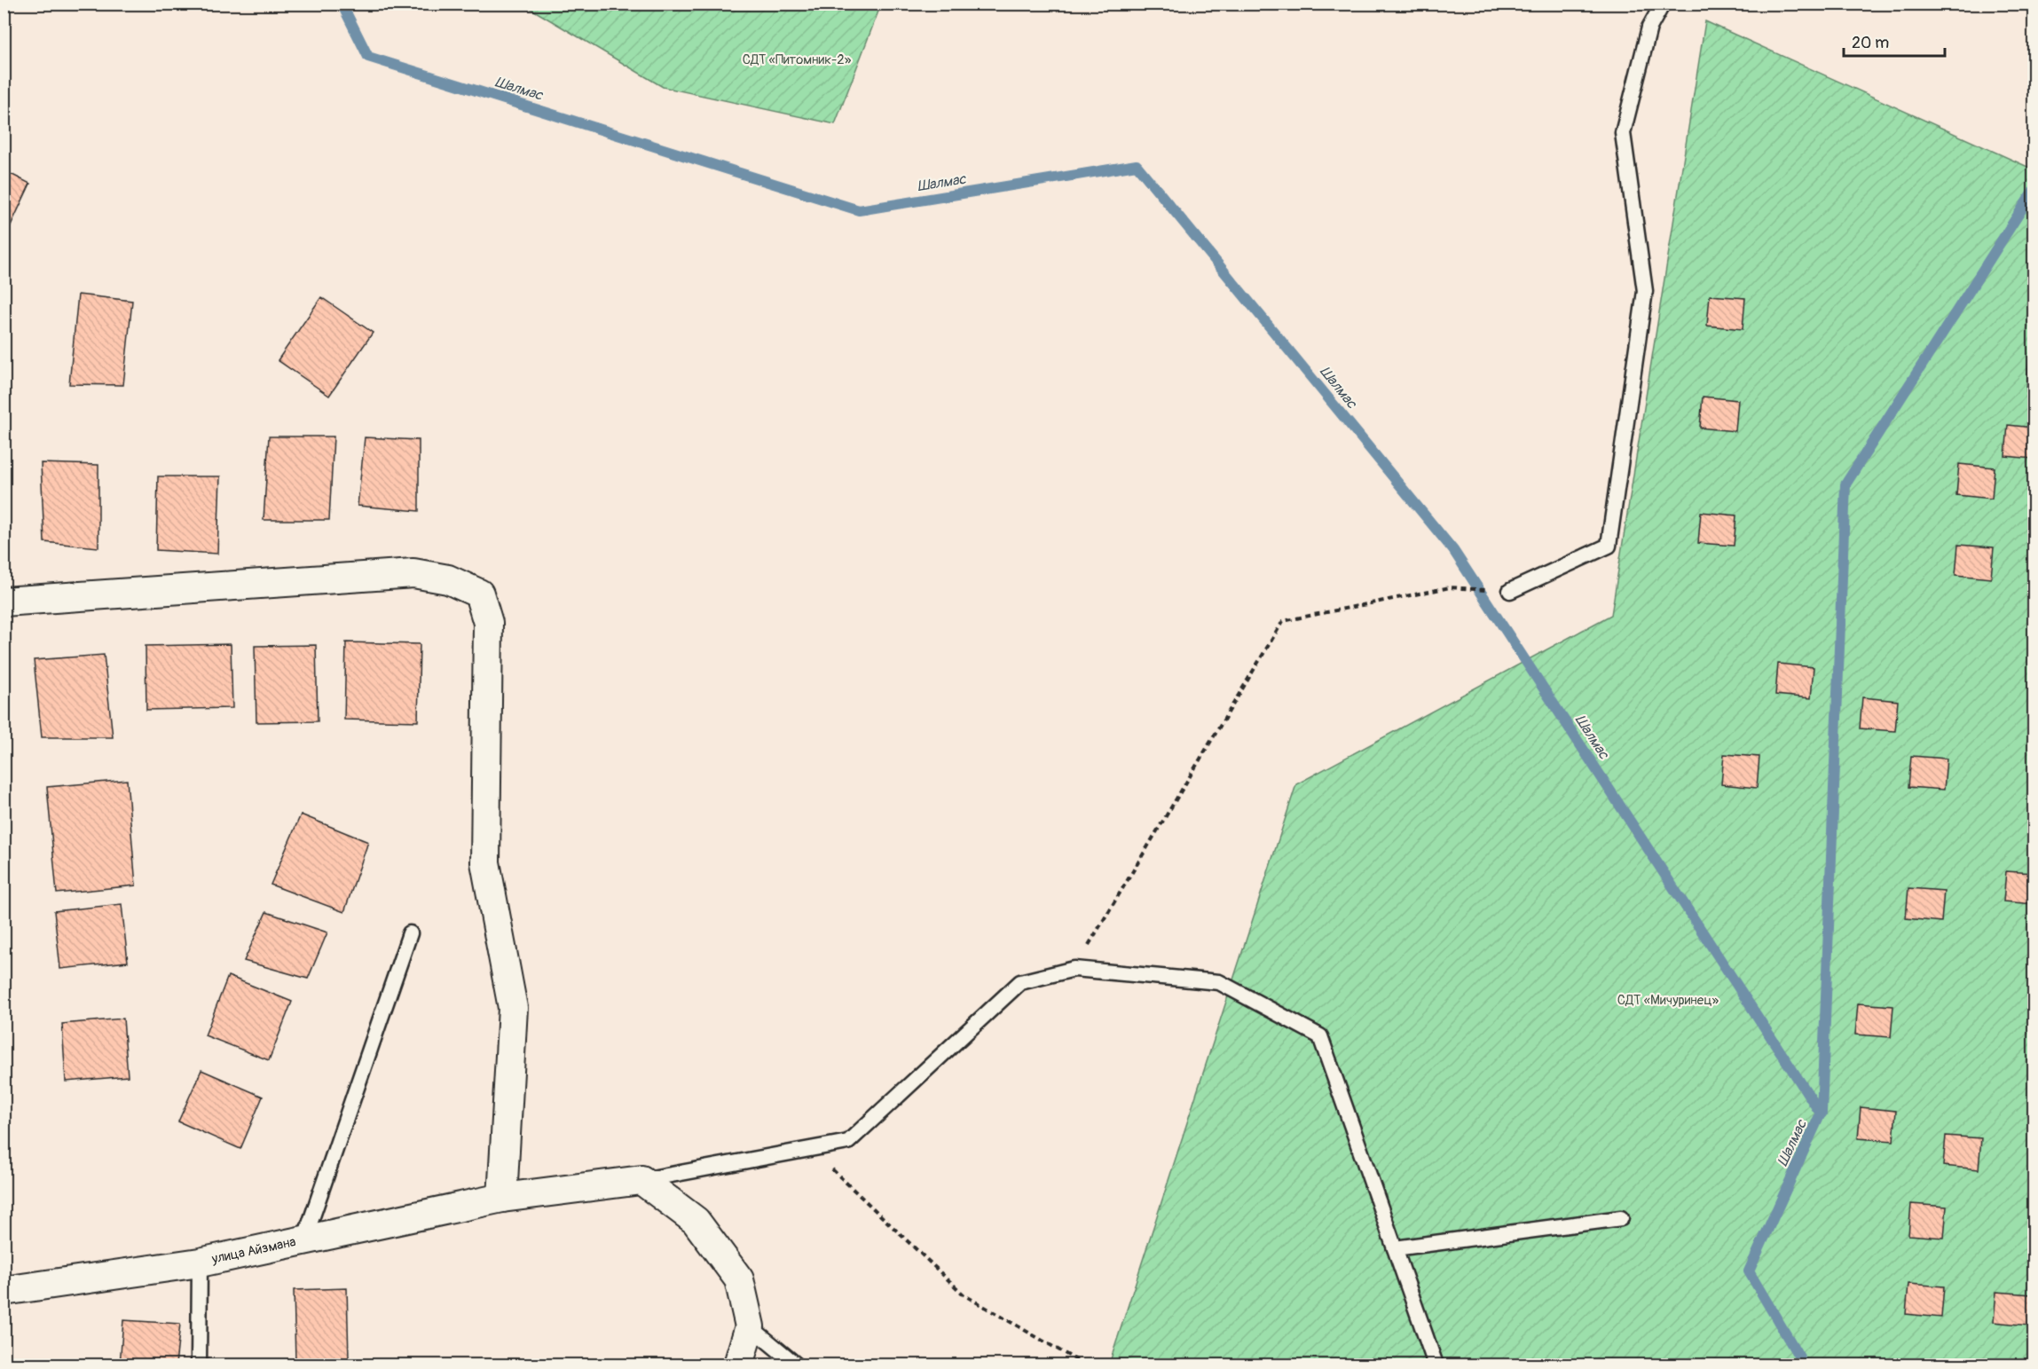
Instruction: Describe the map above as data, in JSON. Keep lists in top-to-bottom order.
{
  "streets": {
    "street": ["улица Айзмана"]
  },
  "water": ["Шалмас"],
  "parks": ["СДТ «Питомник-2»", "СДТ «Мичуринец»"],
  "scale_bar": "20 m"
}
